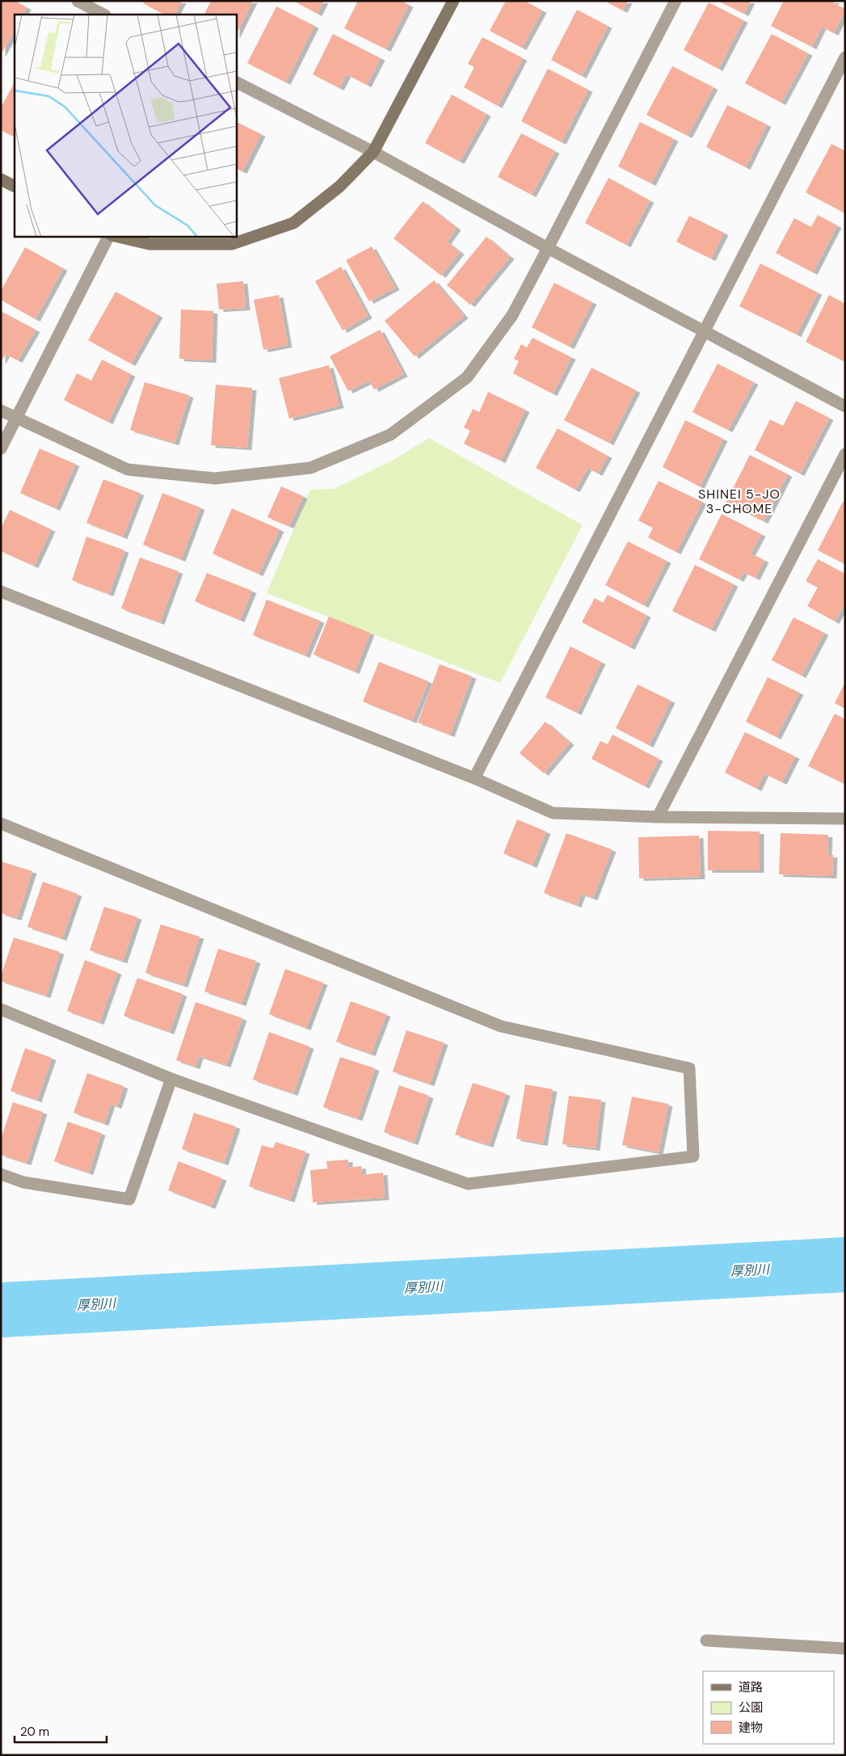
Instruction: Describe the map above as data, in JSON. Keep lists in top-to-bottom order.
{
  "districts": ["SHINEI 5-JO 3-CHOME"],
  "water": ["厚別川"],
  "legend": ["道路", "公園", "建物"],
  "scale_bar": "20 m"
}
